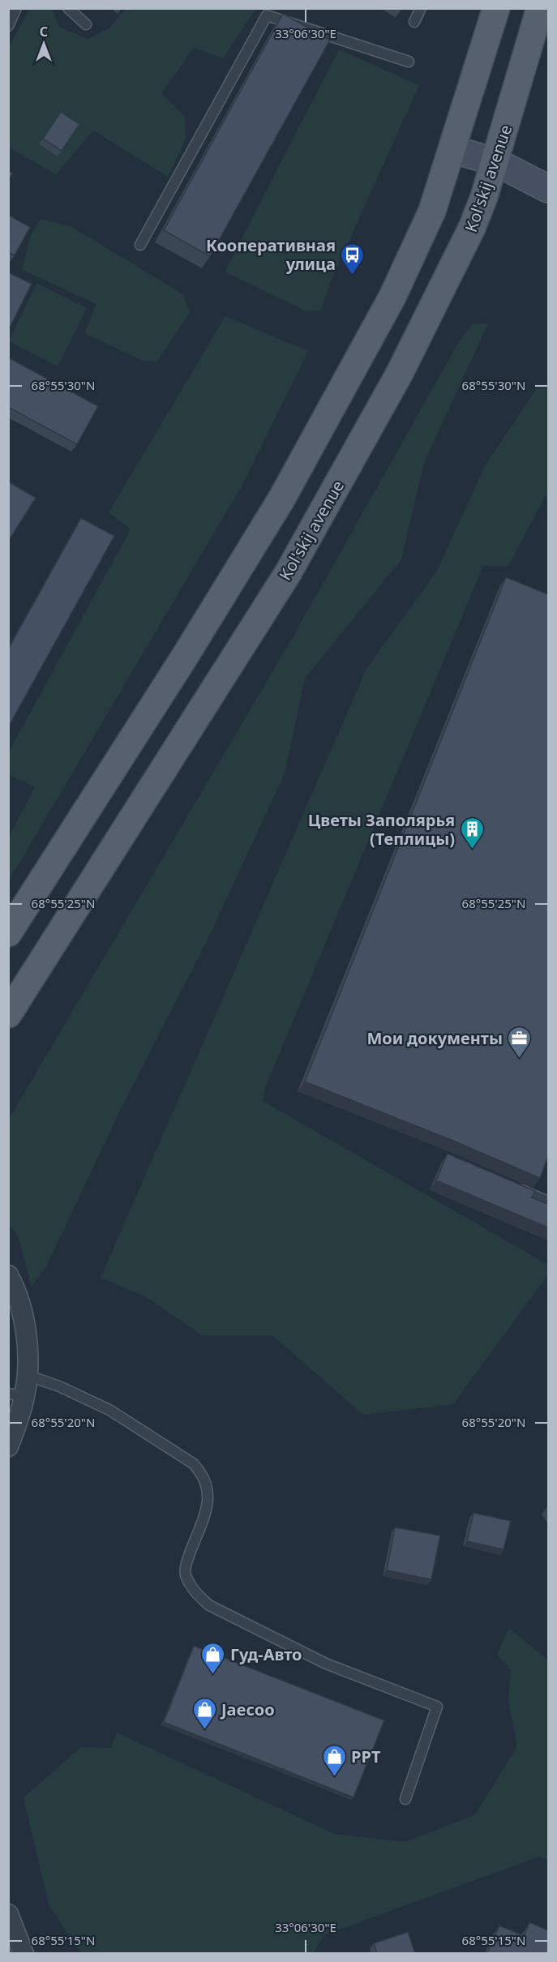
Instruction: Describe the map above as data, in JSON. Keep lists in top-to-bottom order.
{
  "streets": {
    "main road": ["Kol'skij avenue"]
  },
  "places": {
    "bus stop": ["Кооперативная улица"],
    "building": ["Цветы Заполярья (Теплицы)"],
    "office": ["Мои документы"],
    "shop": ["Гуд-Авто", "Jaecoo", "РРТ"]
  },
  "north": "top",
  "coordinates": [
    "33°06'30\"E",
    "68°55'30\"N",
    "68°55'25\"N",
    "68°55'20\"N",
    "68°55'15\"N"
  ]
}
